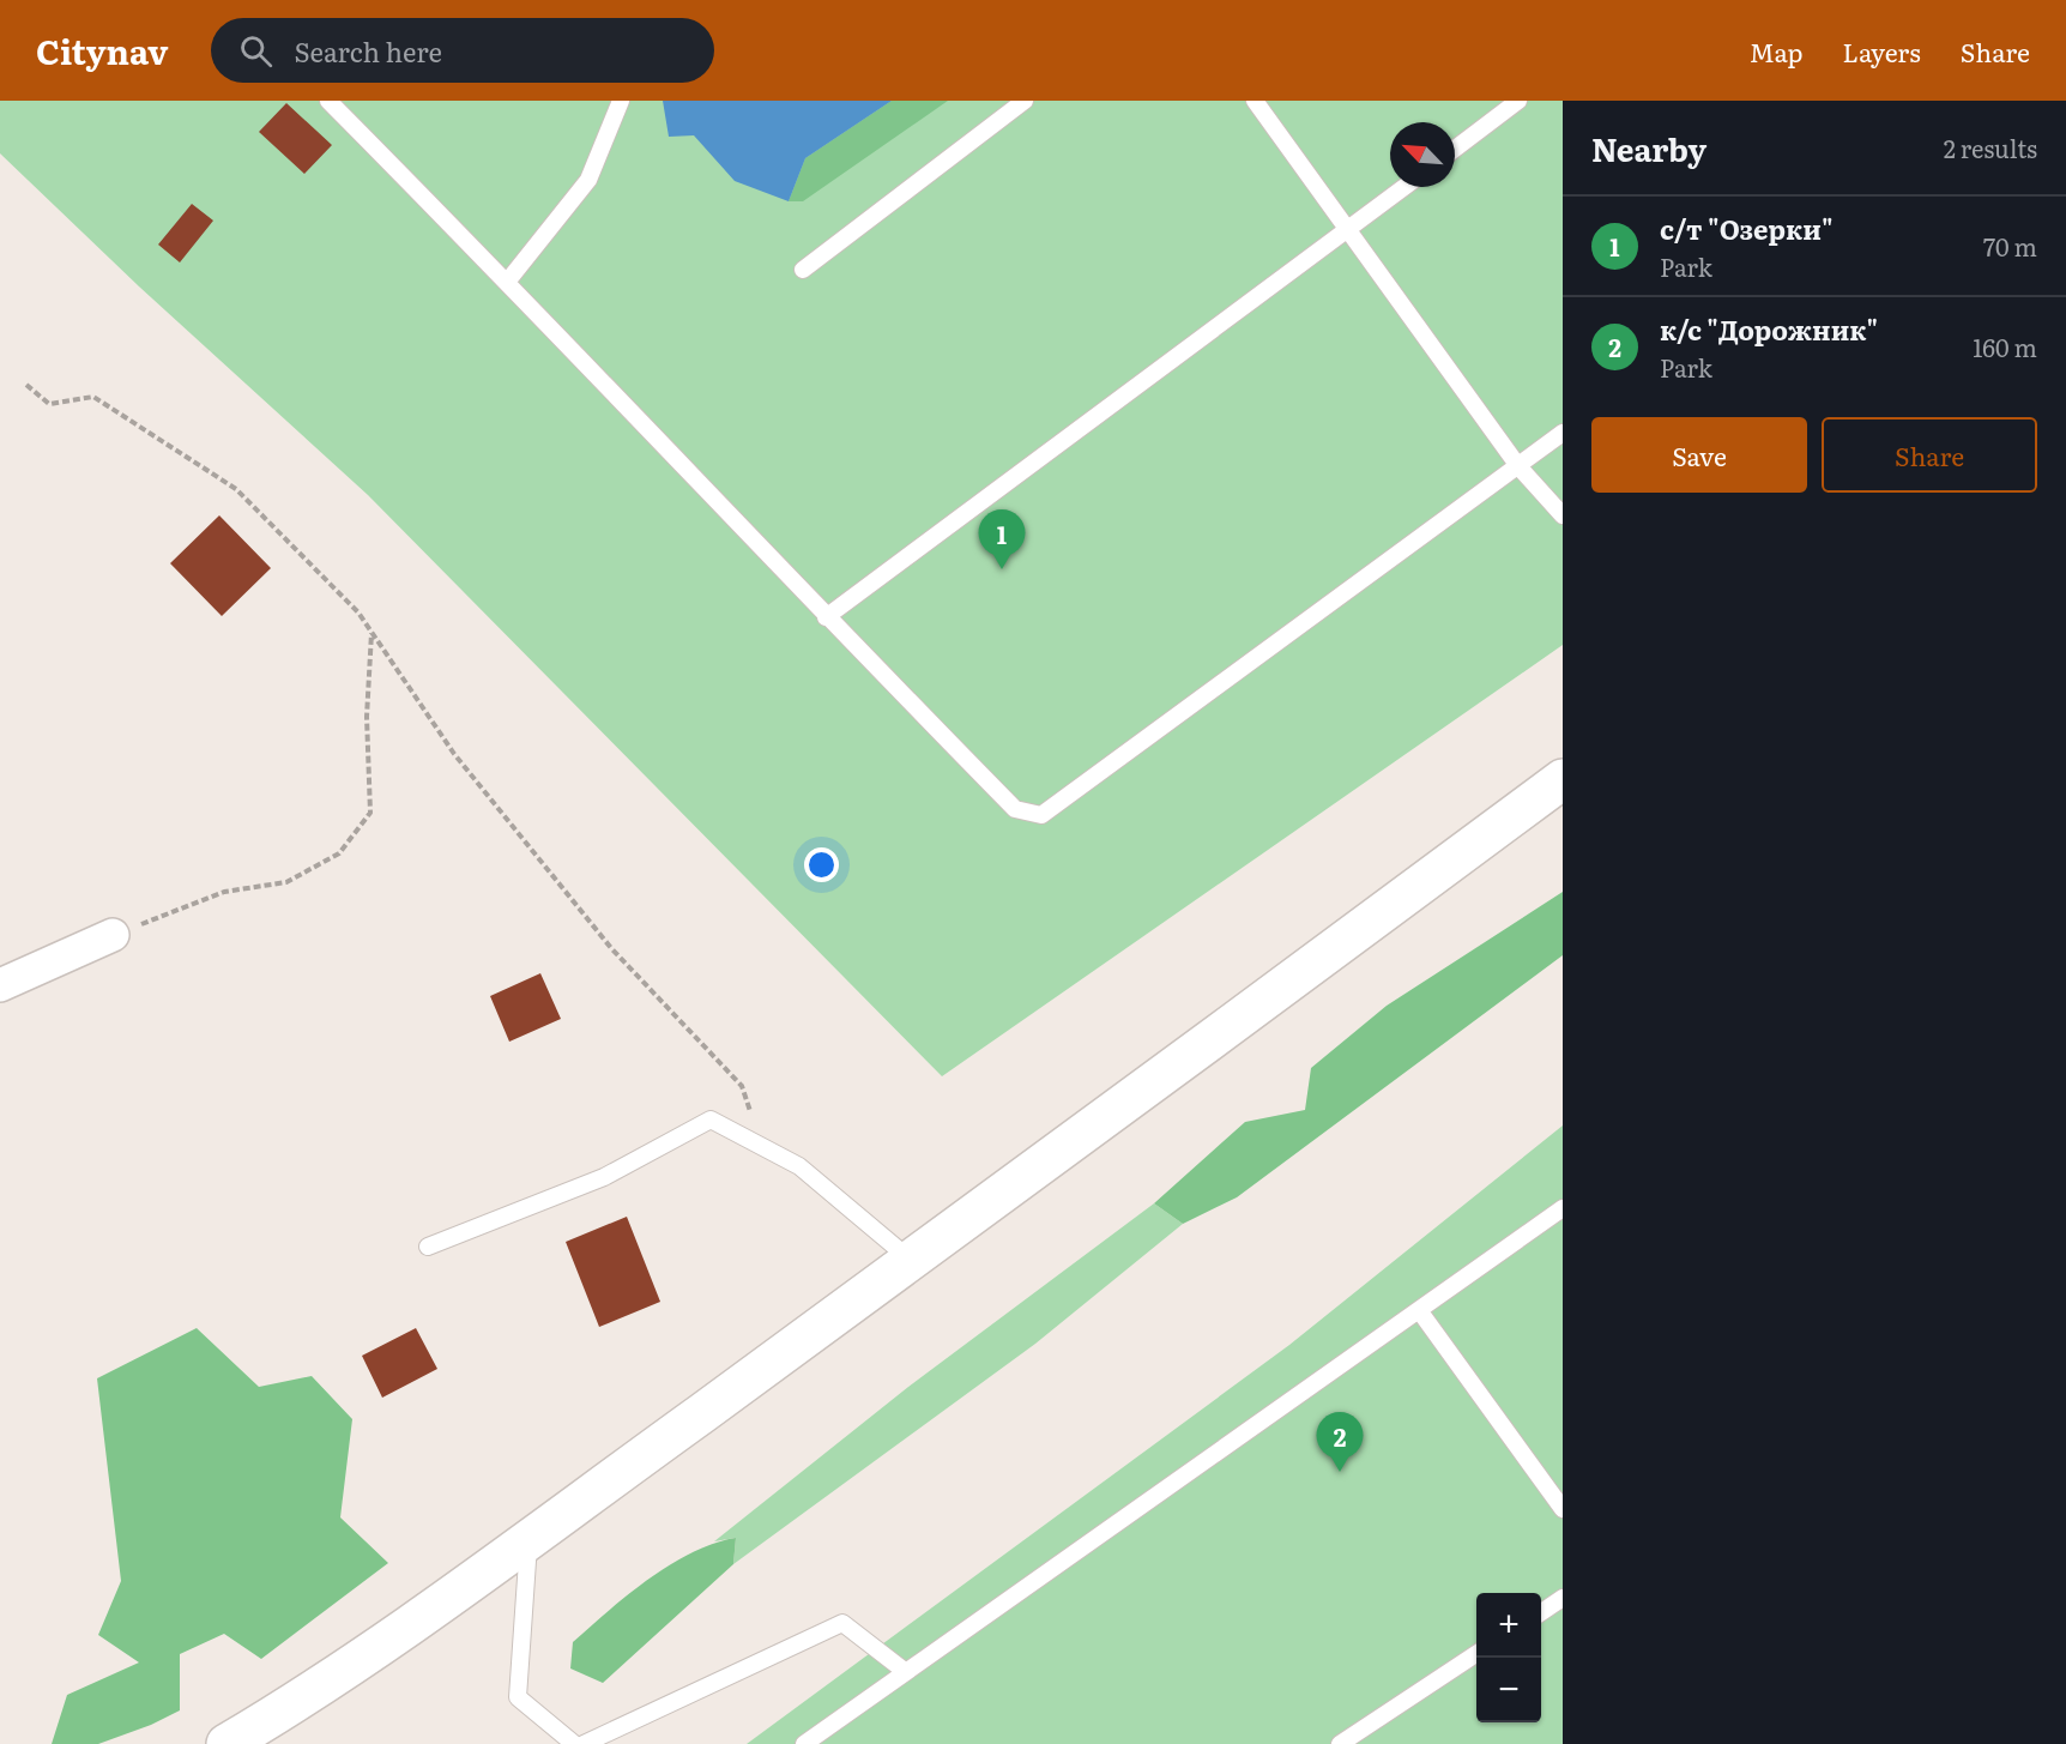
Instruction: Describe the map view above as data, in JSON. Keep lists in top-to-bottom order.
{
  "north": "top left",
  "page": {
    "header": "Citynav",
    "search": "Search here",
    "nav": ["Map", "Layers", "Share"],
    "heading": ["Nearby", "2 results"],
    "list": [
      {
        "mark": "1",
        "name": "с/т \"Озерки\"",
        "note": "Park",
        "value": "70 m"
      },
      {
        "mark": "2",
        "name": "к/с \"Дорожник\"",
        "note": "Park",
        "value": "160 m"
      }
    ],
    "buttons": ["Save", "Share"],
    "pins": ["1", "2"],
    "map_buttons": ["+", "−"]
  }
}
